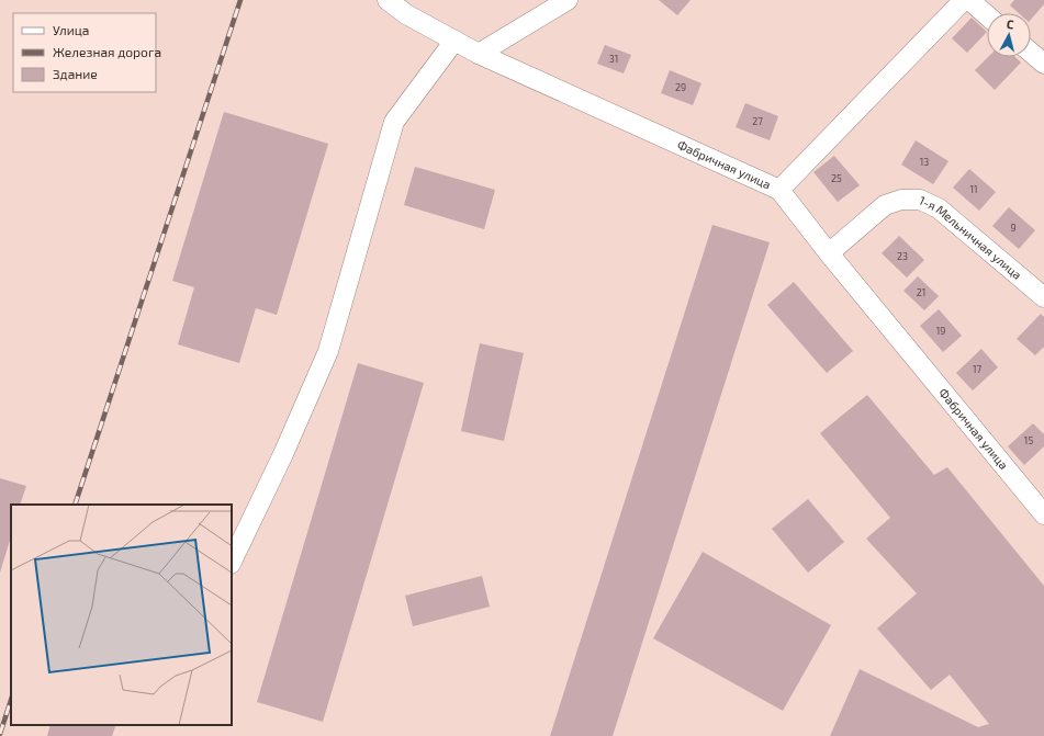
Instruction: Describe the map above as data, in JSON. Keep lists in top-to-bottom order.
{
  "streets": {
    "street": ["Фабричная улица", "1-я Мельничная улица"]
  },
  "crossings": [
    ["Фабричная улица", "1-я Мельничная улица"]
  ],
  "house_numbers": [
    "31",
    "29",
    "27",
    "13",
    "25",
    "11",
    "9",
    "23",
    "21",
    "19",
    "17",
    "15"
  ],
  "legend": ["Улица", "Железная дорога", "Здание"],
  "north": "top"
}
